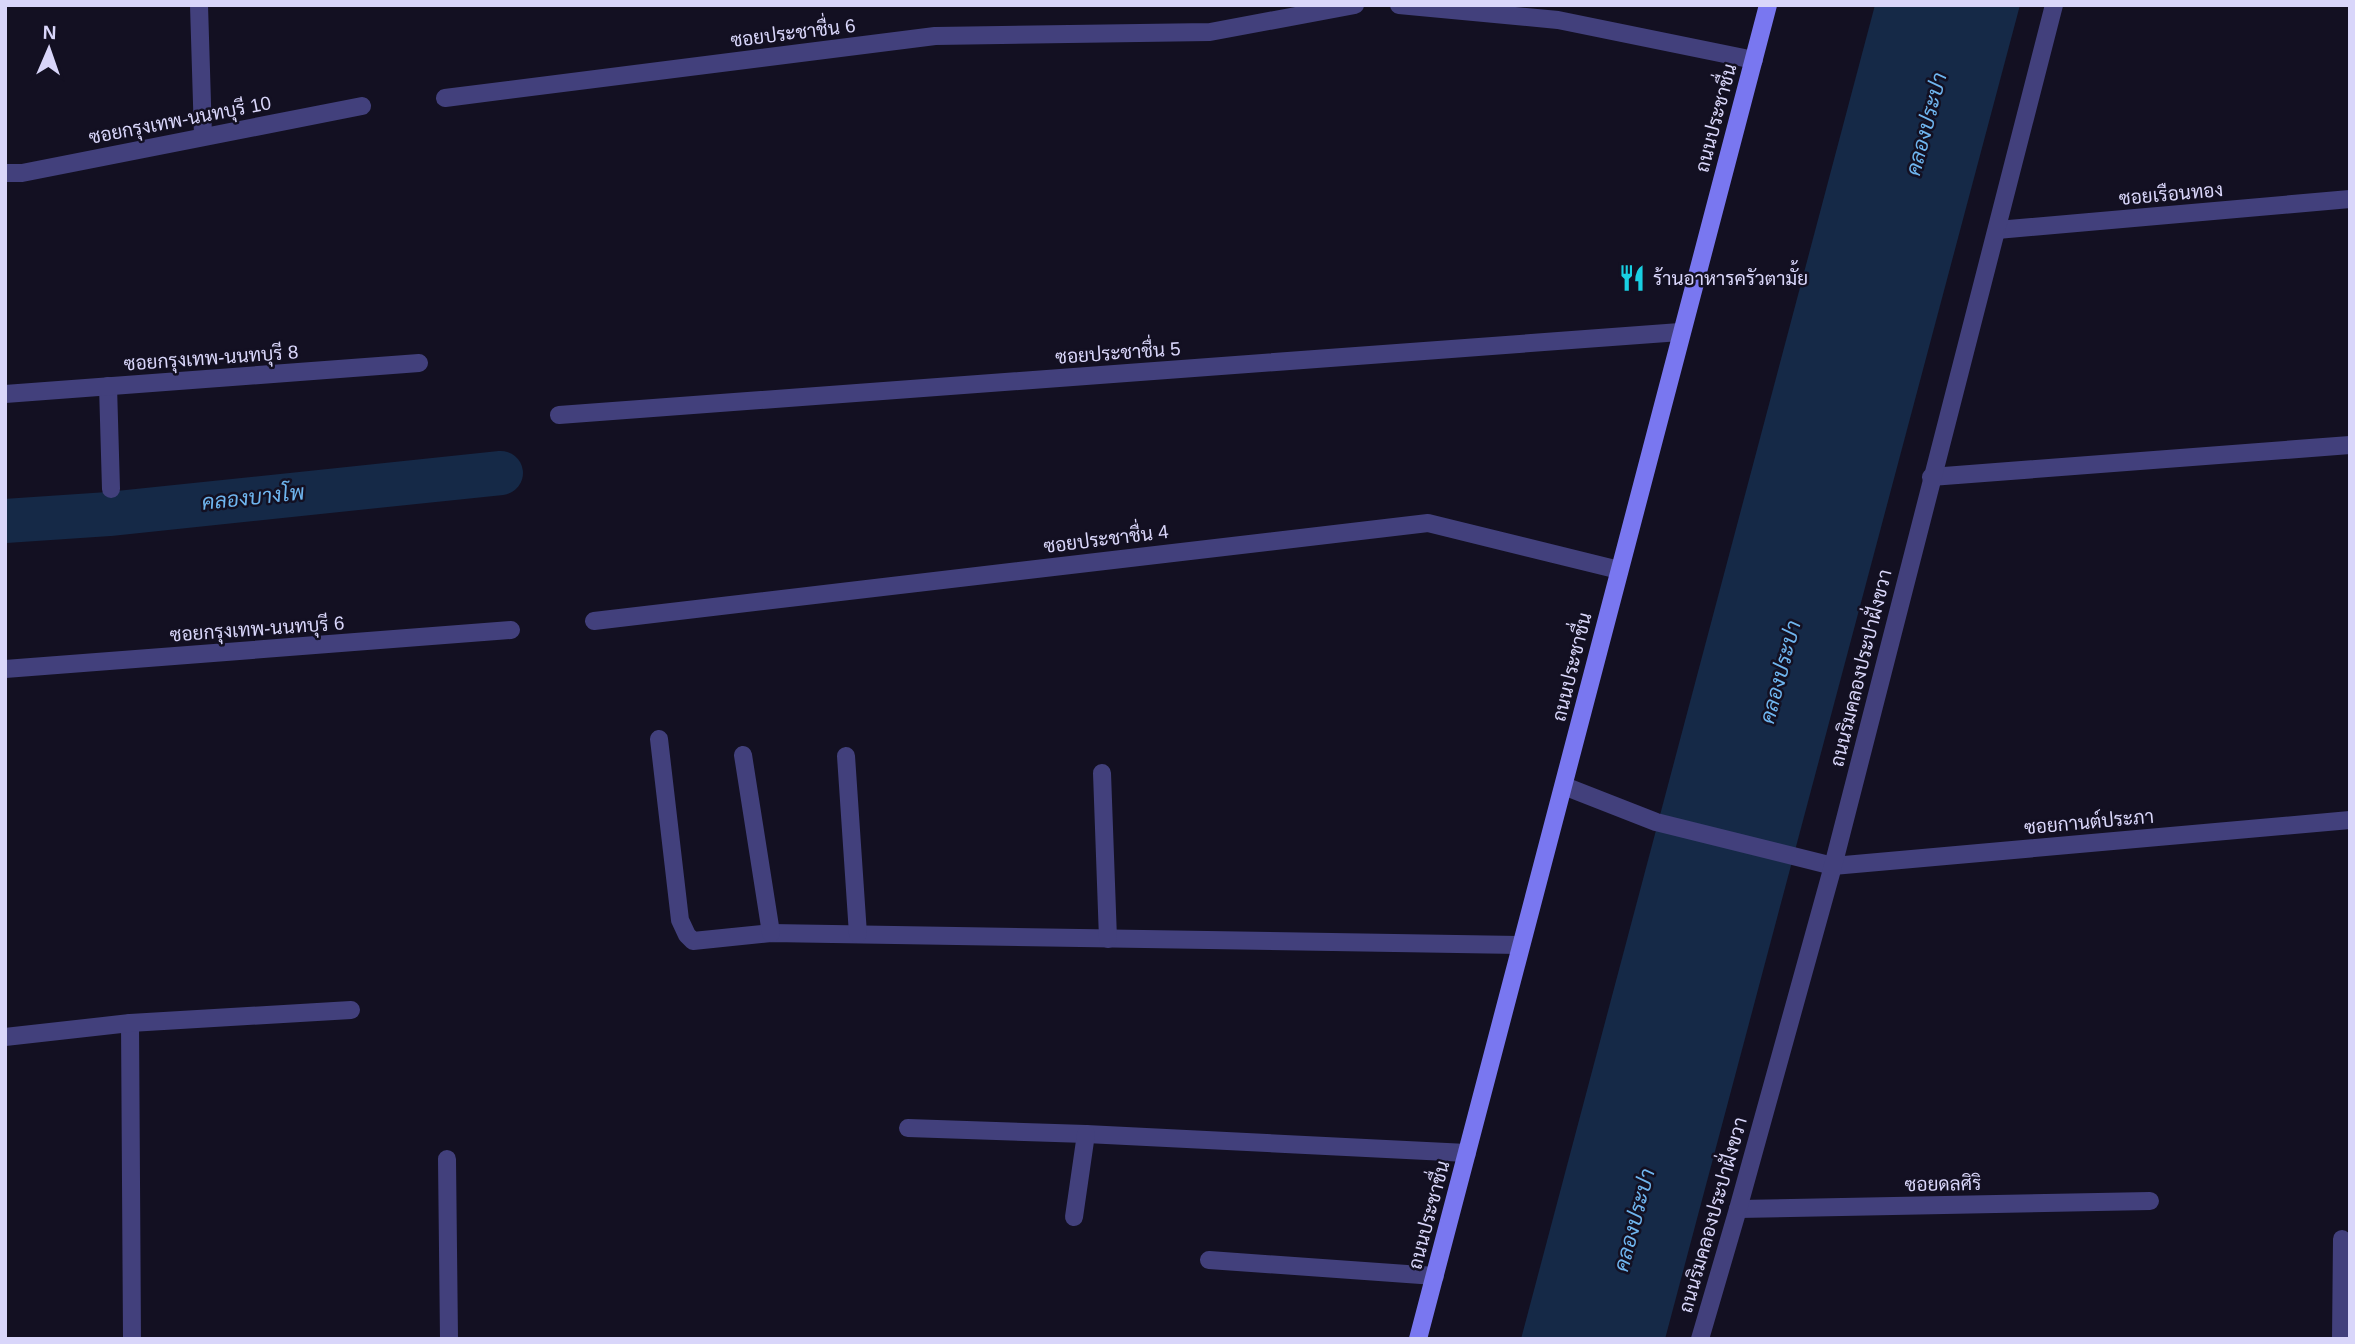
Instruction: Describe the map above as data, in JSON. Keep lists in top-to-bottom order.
{
  "streets": {
    "main road": ["ถนนประชาชื่น"],
    "street": [
      "ซอยประชาชื่น 6",
      "ซอยกรุงเทพ-นนทบุรี 10",
      "ซอยเรือนทอง",
      "ซอยประชาชื่น 5",
      "ซอยกรุงเทพ-นนทบุรี 8",
      "ซอยประชาชื่น 4",
      "ซอยกรุงเทพ-นนทบุรี 6",
      "ถนนริมคลองประปาฝั่งขวา",
      "ซอยกานต์ประภา",
      "ซอยดลศิริ"
    ]
  },
  "crossings": [
    ["ถนนประชาชื่น", "ซอยประชาชื่น 5"],
    ["ถนนประชาชื่น", "ซอยประชาชื่น 4"],
    ["ถนนประชาชื่น", "ซอยกานต์ประภา"],
    ["ซอยเรือนทอง", "ถนนริมคลองประปาฝั่งขวา"],
    ["ถนนริมคลองประปาฝั่งขวา", "ซอยกานต์ประภา"],
    ["ถนนริมคลองประปาฝั่งขวา", "ซอยดลศิริ"]
  ],
  "water": ["คลองประปา", "คลองบางโพ"],
  "places": {
    "restaurant": ["ร้านอาหารครัวตามั้ย"]
  },
  "north": "top"
}
